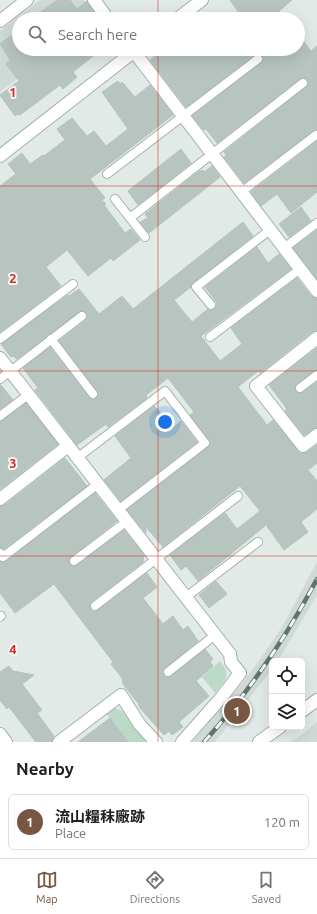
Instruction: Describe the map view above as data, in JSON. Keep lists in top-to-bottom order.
{
  "page": {
    "search": "Search here",
    "pins": "1",
    "heading": "Nearby",
    "list": [
      {
        "mark": "1",
        "name": "流山糧秣廠跡",
        "note": "Place",
        "value": "120 m"
      }
    ],
    "nav": ["Map", "Directions", "Saved"]
  },
  "grid": {
    "rows": [
      "1",
      "2",
      "3",
      "4"
    ]
  }
}
